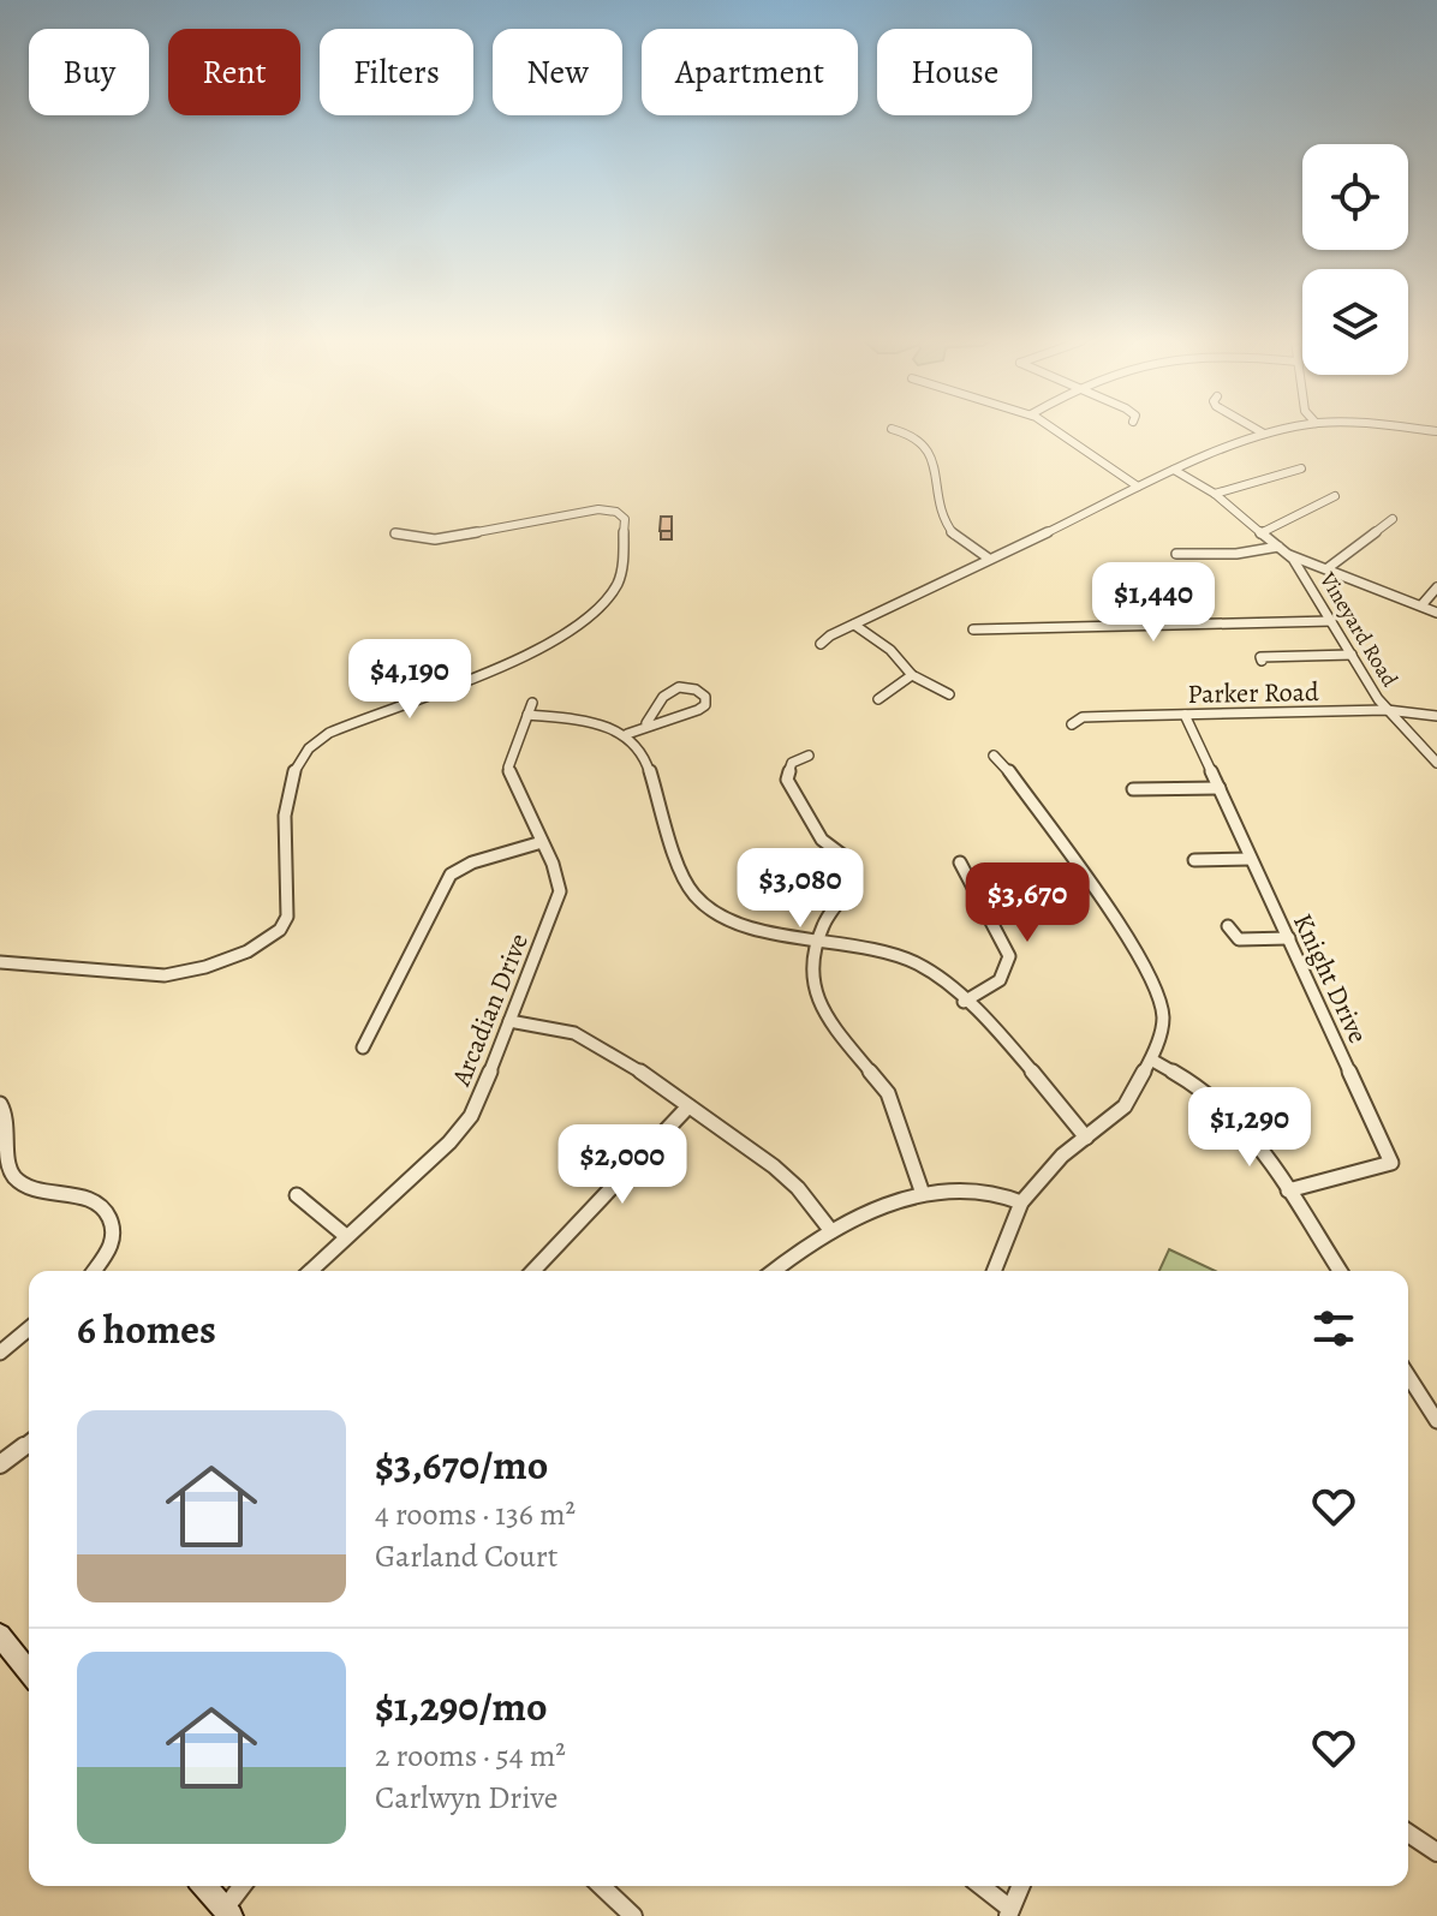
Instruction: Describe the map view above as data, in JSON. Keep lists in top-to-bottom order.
{
  "streets": {
    "street": [
      "Vineyard Road",
      "Parker Road",
      "Knight Drive",
      "Arcadian Drive"
    ]
  },
  "crossings": [
    ["Vineyard Road", "Parker Road"],
    ["Parker Road", "Knight Drive"]
  ],
  "page": {
    "chip": [
      "Buy",
      "Rent",
      "Filters",
      "New",
      "Apartment",
      "House"
    ],
    "price": [
      "$1,440",
      "$4,190",
      "$3,080",
      "$3,670",
      "$1,290",
      "$2,000"
    ],
    "heading": "6 homes",
    "list": [
      {
        "name": "$3,670/mo",
        "note": "4 rooms · 136 m² · Garland Court"
      },
      {
        "name": "$1,290/mo",
        "note": "2 rooms · 54 m² · Carlwyn Drive"
      }
    ]
  }
}
